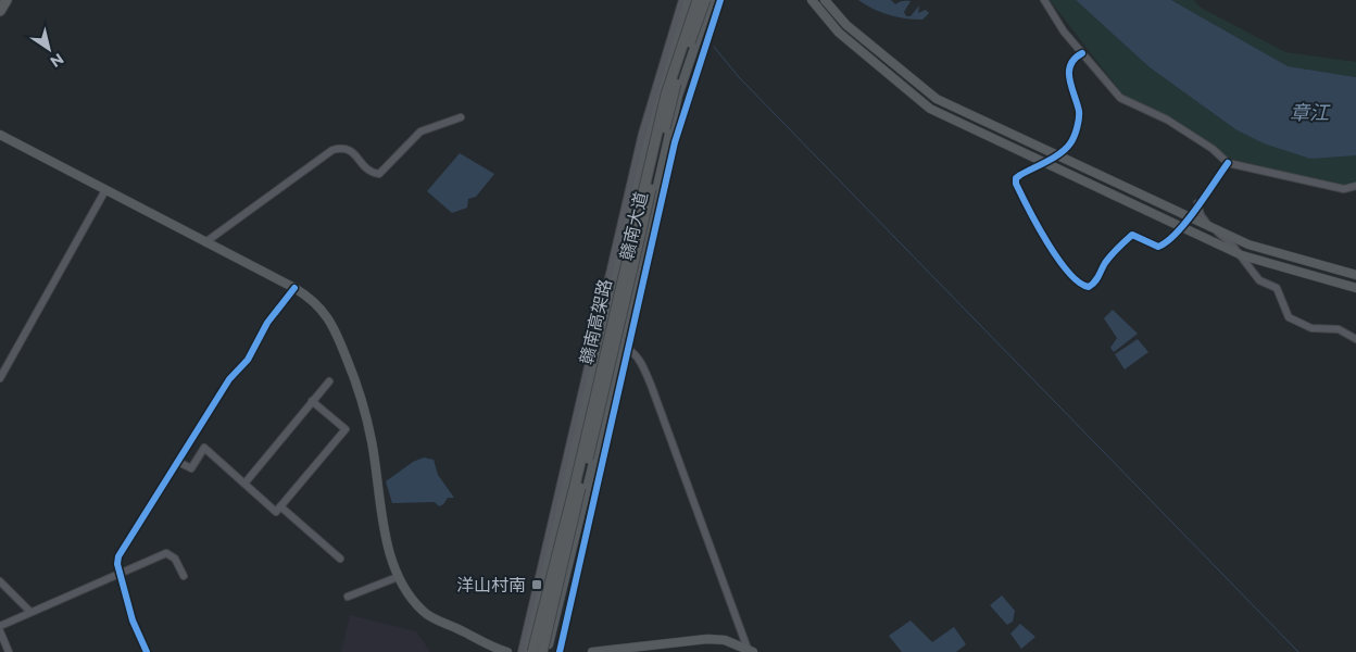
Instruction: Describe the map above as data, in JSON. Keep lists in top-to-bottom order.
{
  "streets": {
    "highway": ["赣南高架路"],
    "main road": ["赣南大道"]
  },
  "water": ["章江"],
  "places": {
    "transit": ["洋山村南"]
  },
  "north": "bottom right"
}
